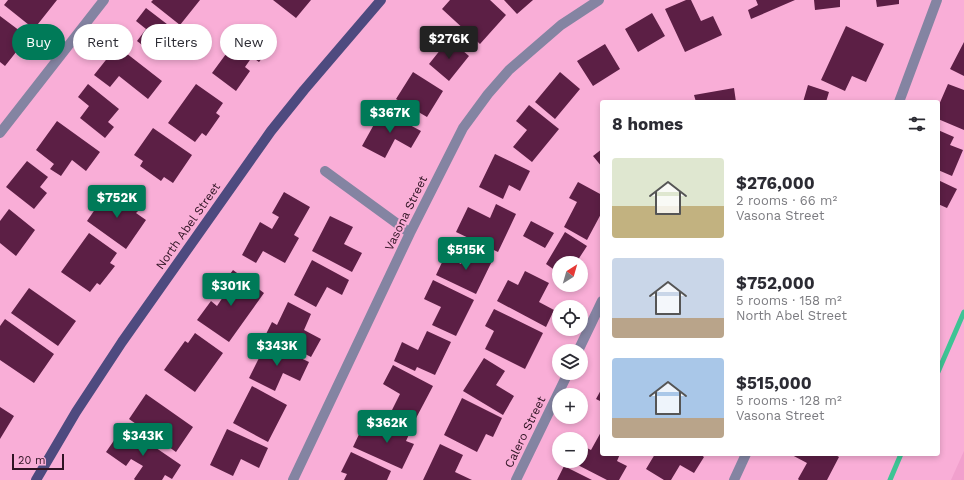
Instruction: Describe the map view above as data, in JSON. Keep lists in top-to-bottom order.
{
  "streets": {
    "main road": ["North Abel Street"],
    "street": ["Vasona Street", "Calero Street"]
  },
  "scale_bar": "20 m",
  "north": "top right",
  "page": {
    "chip": [
      "Buy",
      "Rent",
      "Filters",
      "New"
    ],
    "price": [
      "$276K",
      "$367K",
      "$752K",
      "$515K",
      "$301K",
      "$343K",
      "$362K",
      "$343K"
    ],
    "heading": "8 homes",
    "list": [
      {
        "name": "$276,000",
        "note": "2 rooms · 66 m² · Vasona Street"
      },
      {
        "name": "$752,000",
        "note": "5 rooms · 158 m² · North Abel Street"
      },
      {
        "name": "$515,000",
        "note": "5 rooms · 128 m² · Vasona Street"
      }
    ],
    "map_buttons": ["+", "−"],
    "scale": "20 m"
  }
}
